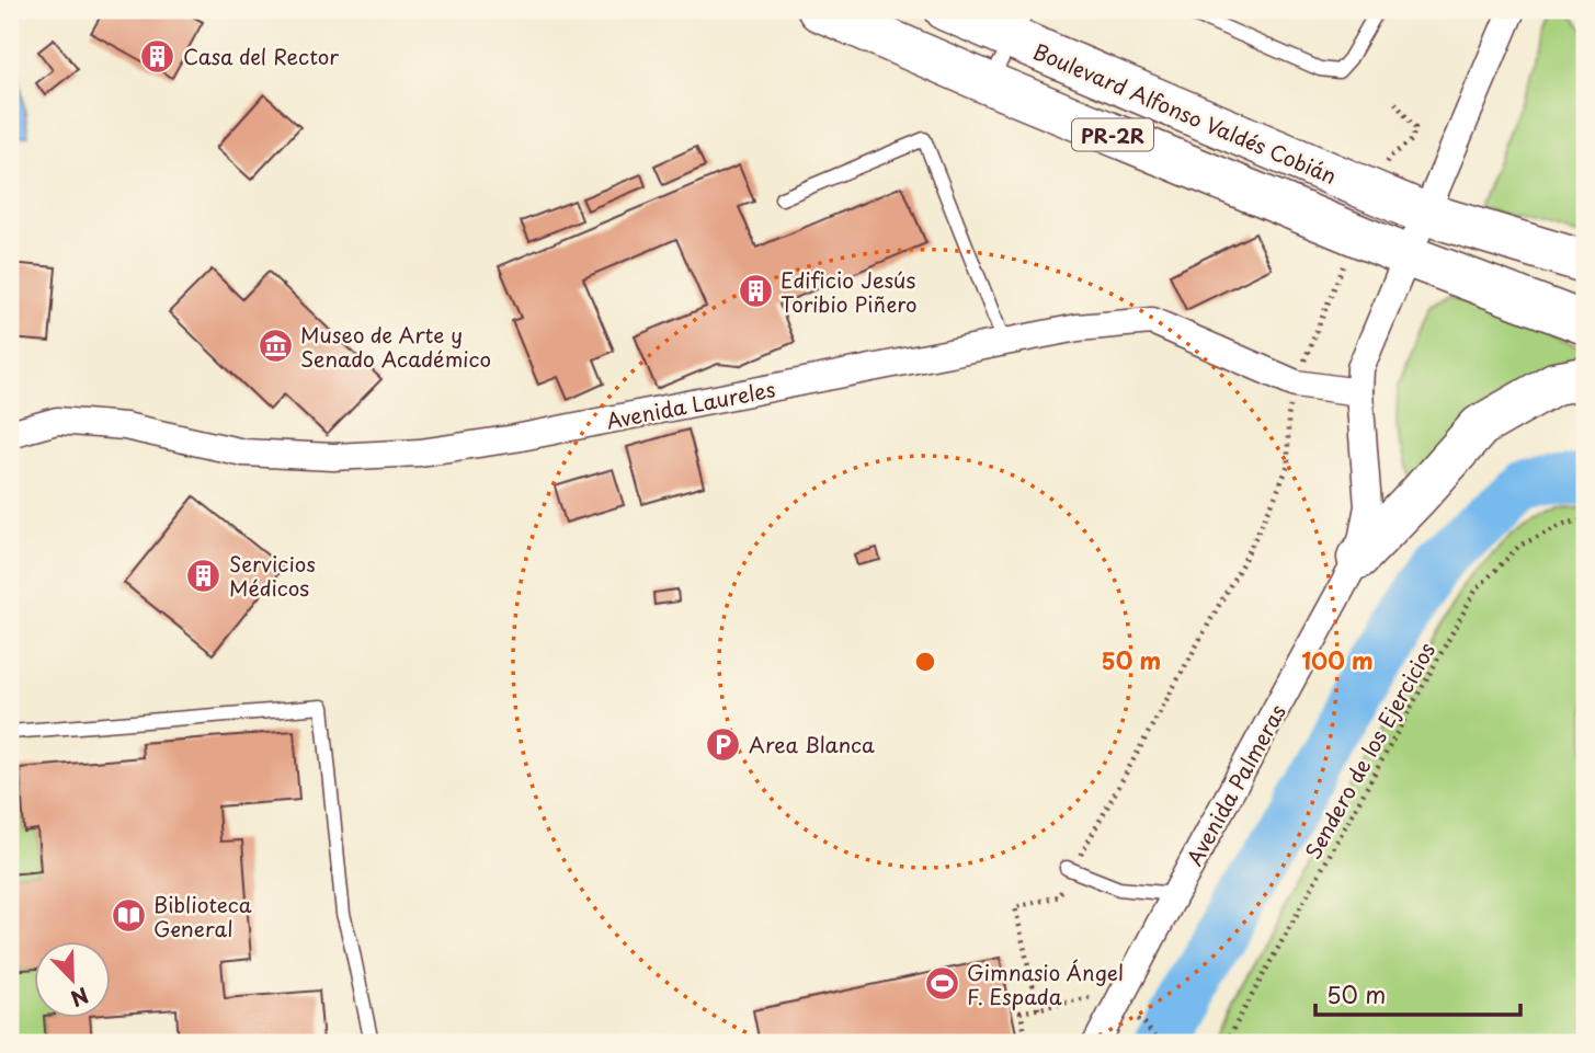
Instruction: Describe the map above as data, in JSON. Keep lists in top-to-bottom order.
{
  "streets": {
    "main road": ["Boulevard Alfonso Valdés Cobián", "PR-2R"],
    "street": ["Avenida Laureles", "Avenida Palmeras"],
    "path": ["Sendero de los Ejercicios"]
  },
  "crossings": [
    ["Boulevard Alfonso Valdés Cobián", "PR-2R"],
    ["Boulevard Alfonso Valdés Cobián", "Avenida Palmeras"],
    ["PR-2R", "Avenida Palmeras"],
    ["Avenida Laureles", "Avenida Palmeras"]
  ],
  "places": {
    "building": ["Casa del Rector", "Edificio Jesús Toribio Piñero", "Servicios Médicos"],
    "museum": ["Museo de Arte y Senado Académico"],
    "parking": ["Area Blanca"],
    "library": ["Biblioteca General"],
    "sports": ["Gimnasio Ángel F. Espada"]
  },
  "scale_bar": "50 m",
  "north": "bottom right",
  "rings": ["50 m", "100 m"]
}
